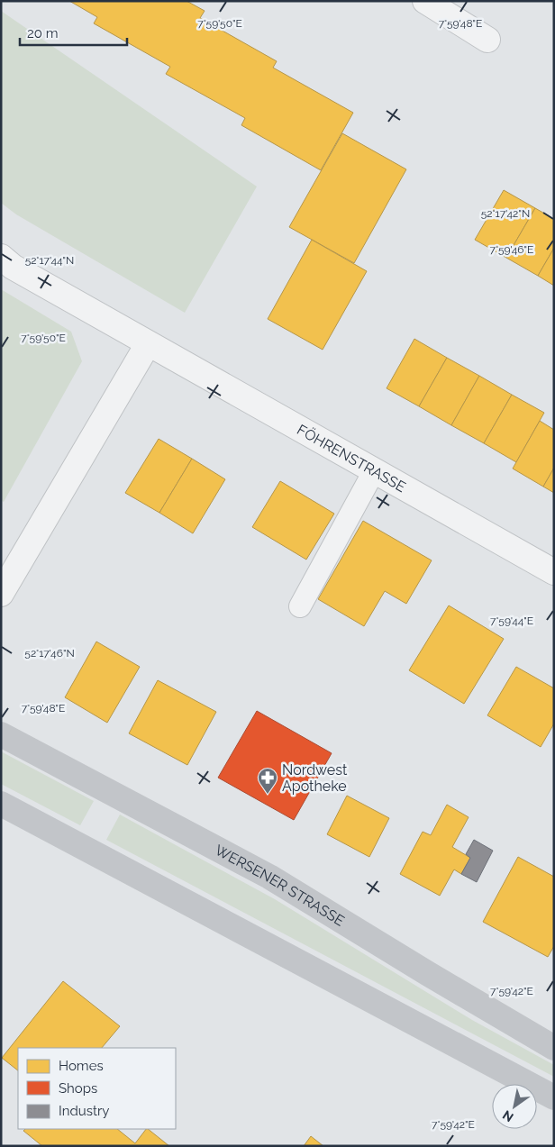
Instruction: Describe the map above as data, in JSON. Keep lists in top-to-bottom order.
{
  "streets": {
    "main road": ["WERSENER STRASSE"],
    "street": ["FÖHRENSTRASSE"]
  },
  "places": {
    "pharmacy": ["Nordwest Apotheke"]
  },
  "legend": ["Homes", "Shops", "Industry"],
  "scale_bar": "20 m",
  "north": "bottom left",
  "coordinates": [
    "7°59'50\"E",
    "7°59'48\"E",
    "52°17'42\"N",
    "7°59'46\"E",
    "52°17'44\"N",
    "7°59'44\"E",
    "52°17'46\"N",
    "7°59'42\"E"
  ]
}
